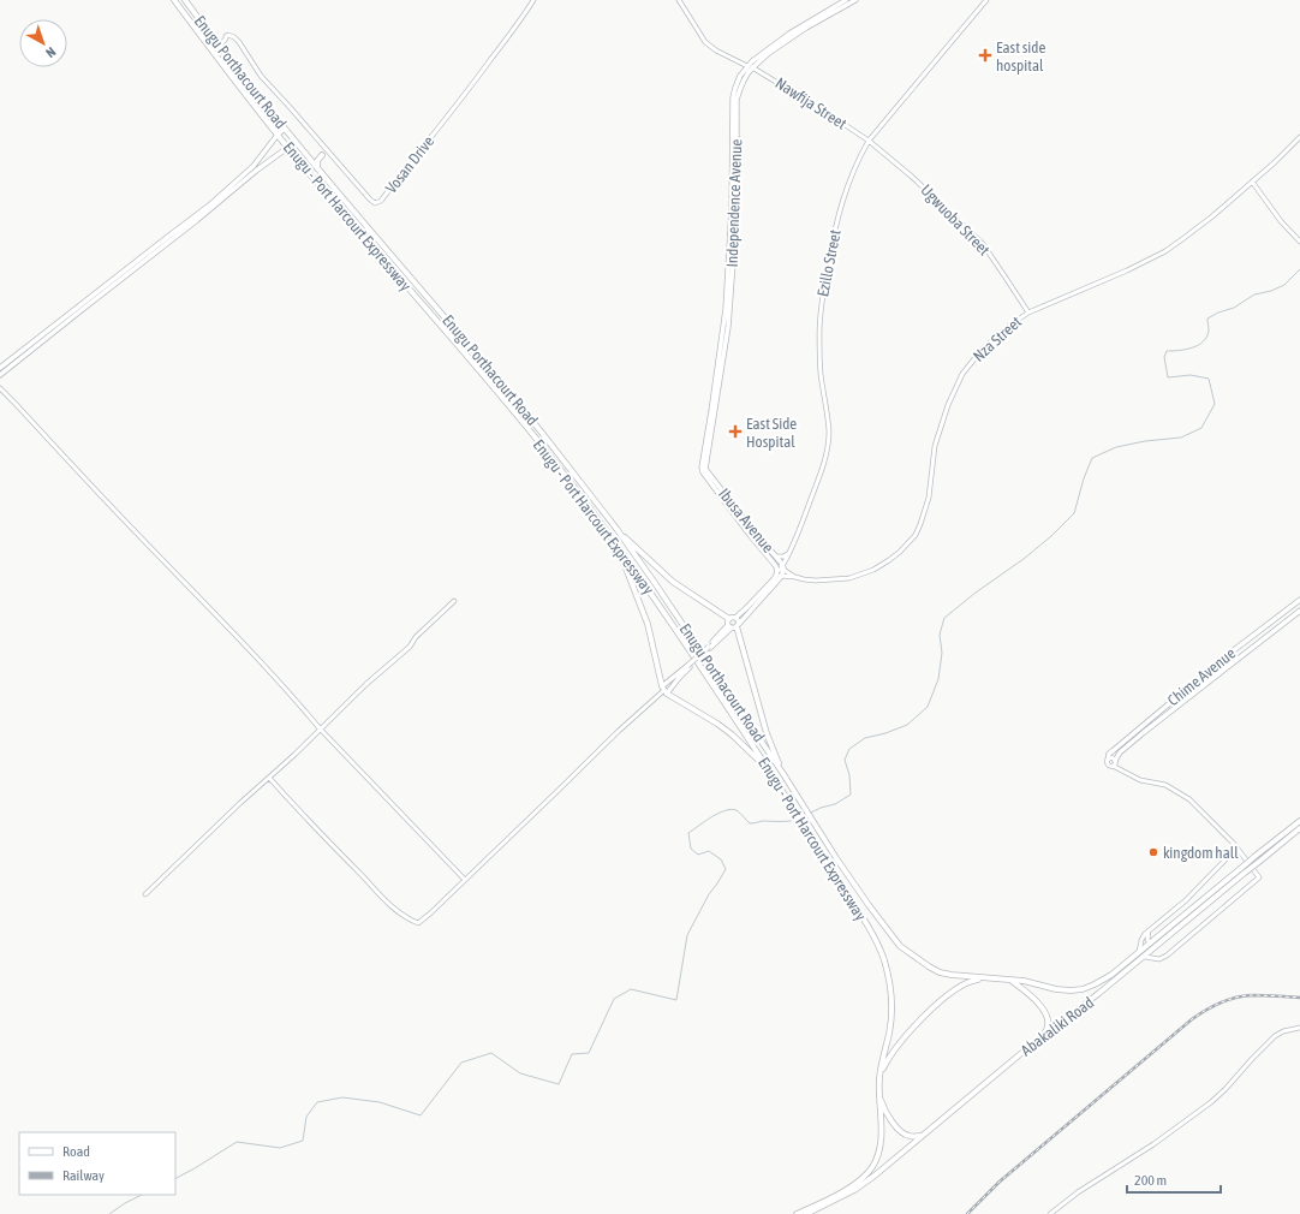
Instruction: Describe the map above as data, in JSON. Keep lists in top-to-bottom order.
{
  "streets": {
    "highway": ["Enugu Porthacourt Road", "Enugu - Port Harcourt Expressway", "Abakaliki Road"],
    "main road": ["Independence Avenue", "Ibusa Avenue", "Chime Avenue"],
    "street": [
      "Nawfija Street",
      "Vosan Drive",
      "Ugwuoba Street",
      "Ezillo Street",
      "Nza Street"
    ]
  },
  "crossings": [
    ["Enugu Porthacourt Road", "Vosan Drive"],
    ["Enugu Porthacourt Road", "Abakaliki Road"],
    ["Nawfija Street", "Independence Avenue"],
    ["Nawfija Street", "Ugwuoba Street"],
    ["Nawfija Street", "Ezillo Street"],
    ["Independence Avenue", "Ibusa Avenue"],
    ["Ugwuoba Street", "Ezillo Street"],
    ["Ugwuoba Street", "Nza Street"],
    ["Ezillo Street", "Ibusa Avenue"],
    ["Nza Street", "Ibusa Avenue"]
  ],
  "places": {
    "health": ["East side hospital", "East Side Hospital"],
    "other": ["kingdom hall"]
  },
  "legend": ["Road", "Railway"],
  "scale_bar": "200 m",
  "north": "bottom right"
}
